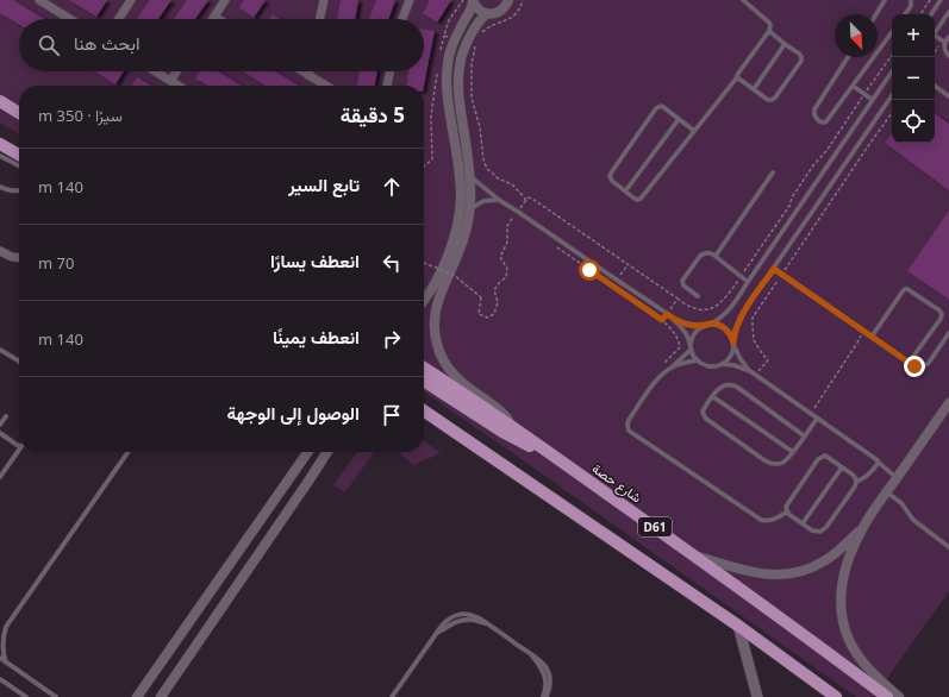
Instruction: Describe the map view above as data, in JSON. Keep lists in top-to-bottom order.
{
  "streets": {
    "main road": ["شارع حصة", "D61"]
  },
  "north": "bottom right",
  "page": {
    "map_buttons": ["+", "−"],
    "search": "ابحث هنا",
    "heading": ["5 دقيقة", "سيرًا · 350 m"],
    "list": [
      ["تابع السير", "140 m"],
      ["انعطف يسارًا", "70 m"],
      ["انعطف يمينًا", "140 m"],
      "الوصول إلى الوجهة"
    ]
  }
}
